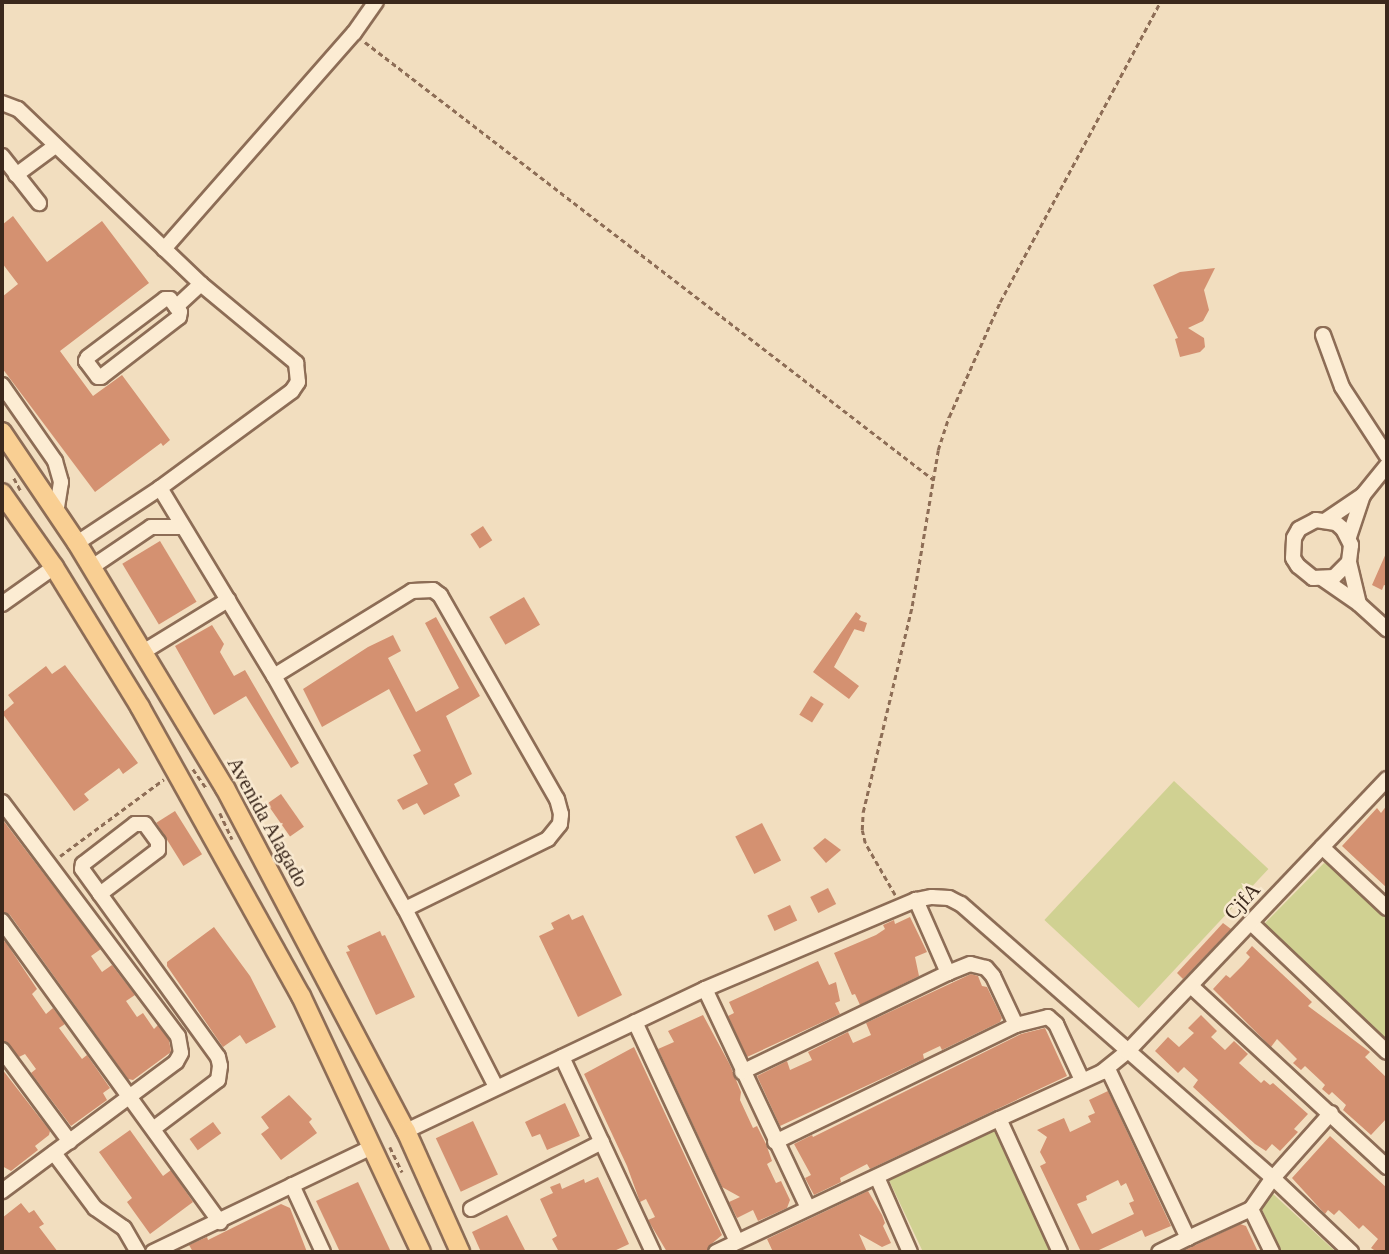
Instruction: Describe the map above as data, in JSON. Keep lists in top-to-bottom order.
{
  "streets": {
    "main road": ["Avenida Alagado"],
    "street": ["CjfA"]
  }
}
